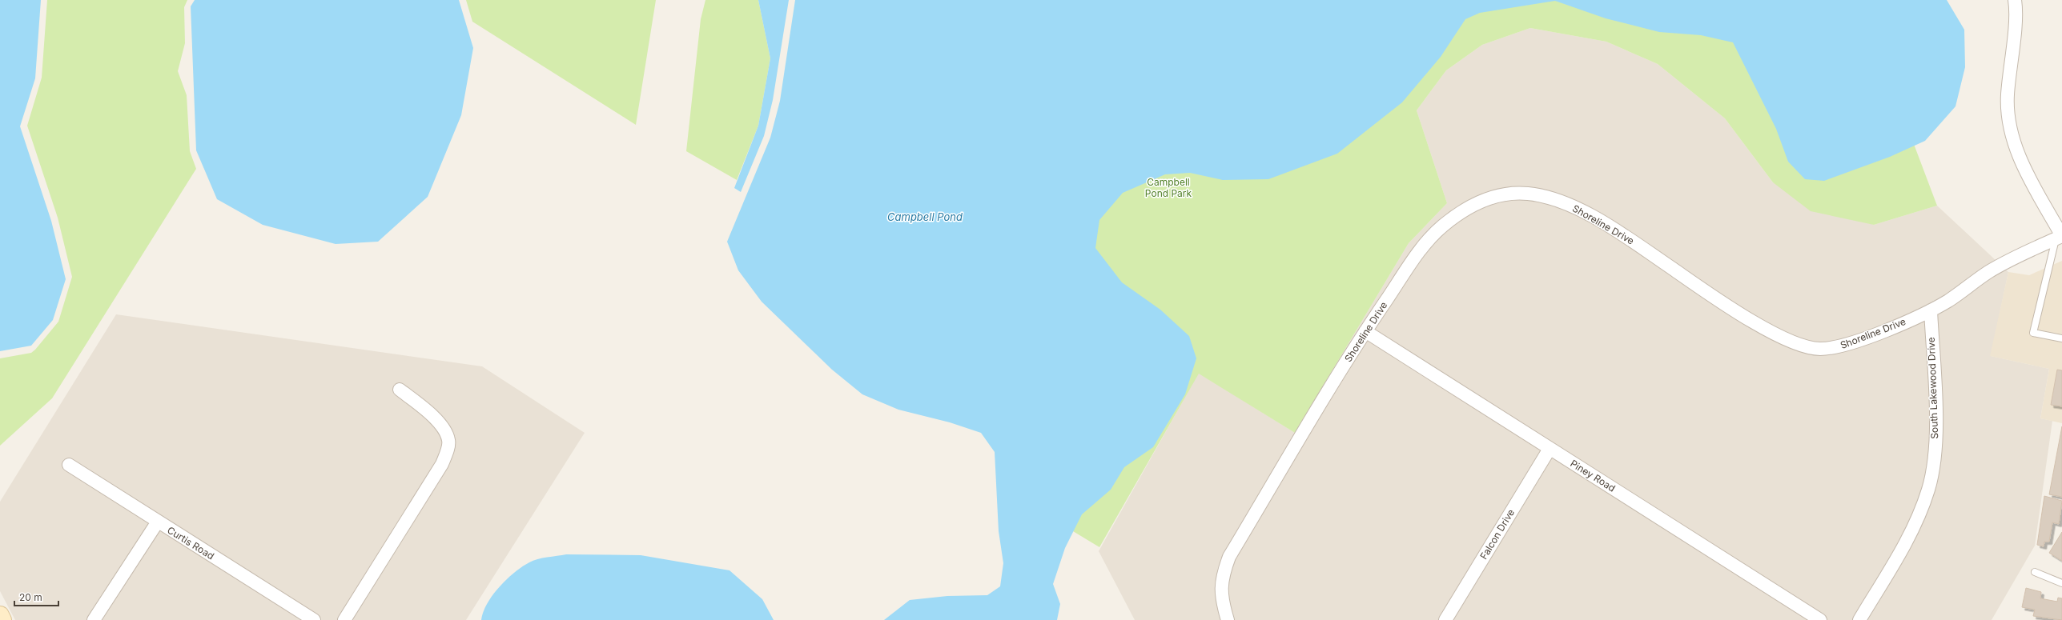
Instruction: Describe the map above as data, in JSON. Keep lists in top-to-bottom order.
{
  "streets": {
    "street": [
      "Shoreline Drive",
      "South Lakewood Drive",
      "Piney Road",
      "Falcon Drive",
      "Curtis Road"
    ]
  },
  "crossings": [
    ["Shoreline Drive", "South Lakewood Drive"],
    ["Shoreline Drive", "Piney Road"],
    ["Piney Road", "Falcon Drive"]
  ],
  "water": ["Campbell Pond"],
  "parks": ["Campbell Pond Park"],
  "scale_bar": "20 m"
}
